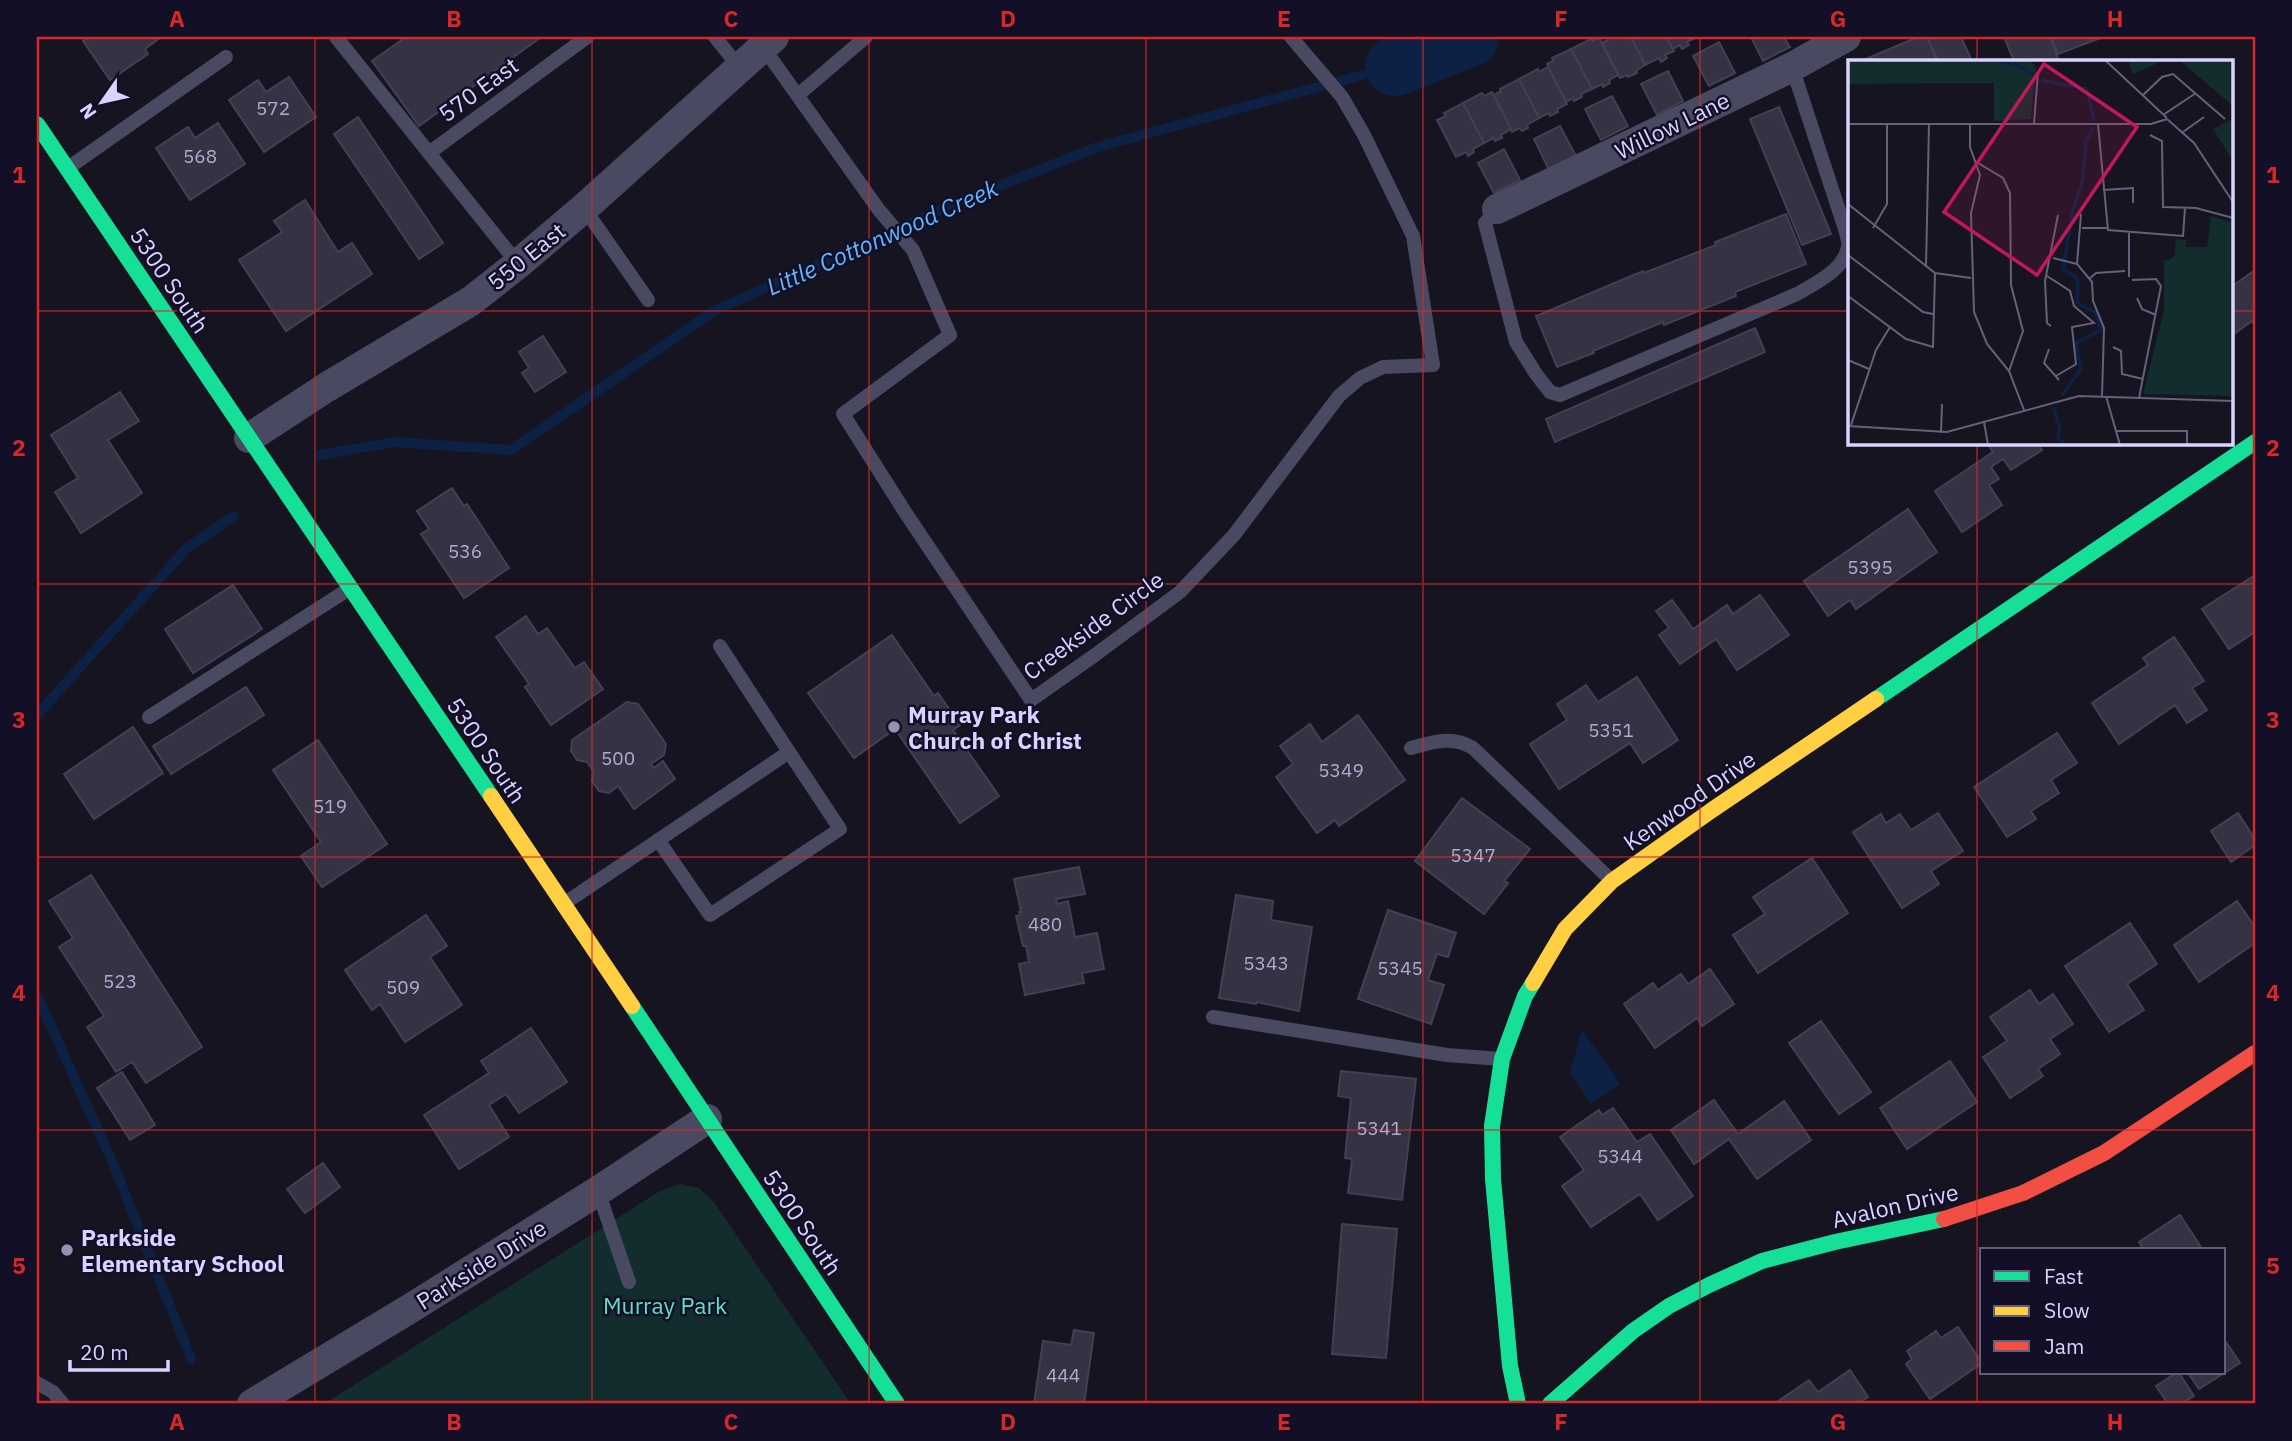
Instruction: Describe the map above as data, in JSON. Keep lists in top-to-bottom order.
{
  "streets": {
    "street": [
      "Willow Lane",
      "550 East",
      "5300 South",
      "Kenwood Drive",
      "Avalon Drive",
      "Parkside Drive"
    ],
    "lane": ["570 East", "Creekside Circle"]
  },
  "crossings": [
    ["550 East", "5300 South"],
    ["550 East", "Creekside Circle"],
    ["5300 South", "Parkside Drive"]
  ],
  "water": ["Little Cottonwood Creek"],
  "parks": ["Murray Park"],
  "places": ["Murray Park Church of Christ", "Parkside Elementary School"],
  "house_numbers": [
    "572",
    "568",
    "536",
    "5395",
    "5351",
    "500",
    "5349",
    "519",
    "5347",
    "480",
    "5343",
    "5345",
    "523",
    "509",
    "5341",
    "5344",
    "444"
  ],
  "legend": ["Fast", "Slow", "Jam"],
  "scale_bar": "20 m",
  "north": "bottom left",
  "grid": {
    "columns": [
      "A",
      "B",
      "C",
      "D",
      "E",
      "F",
      "G",
      "H"
    ],
    "rows": [
      "1",
      "2",
      "3",
      "4",
      "5"
    ]
  }
}
